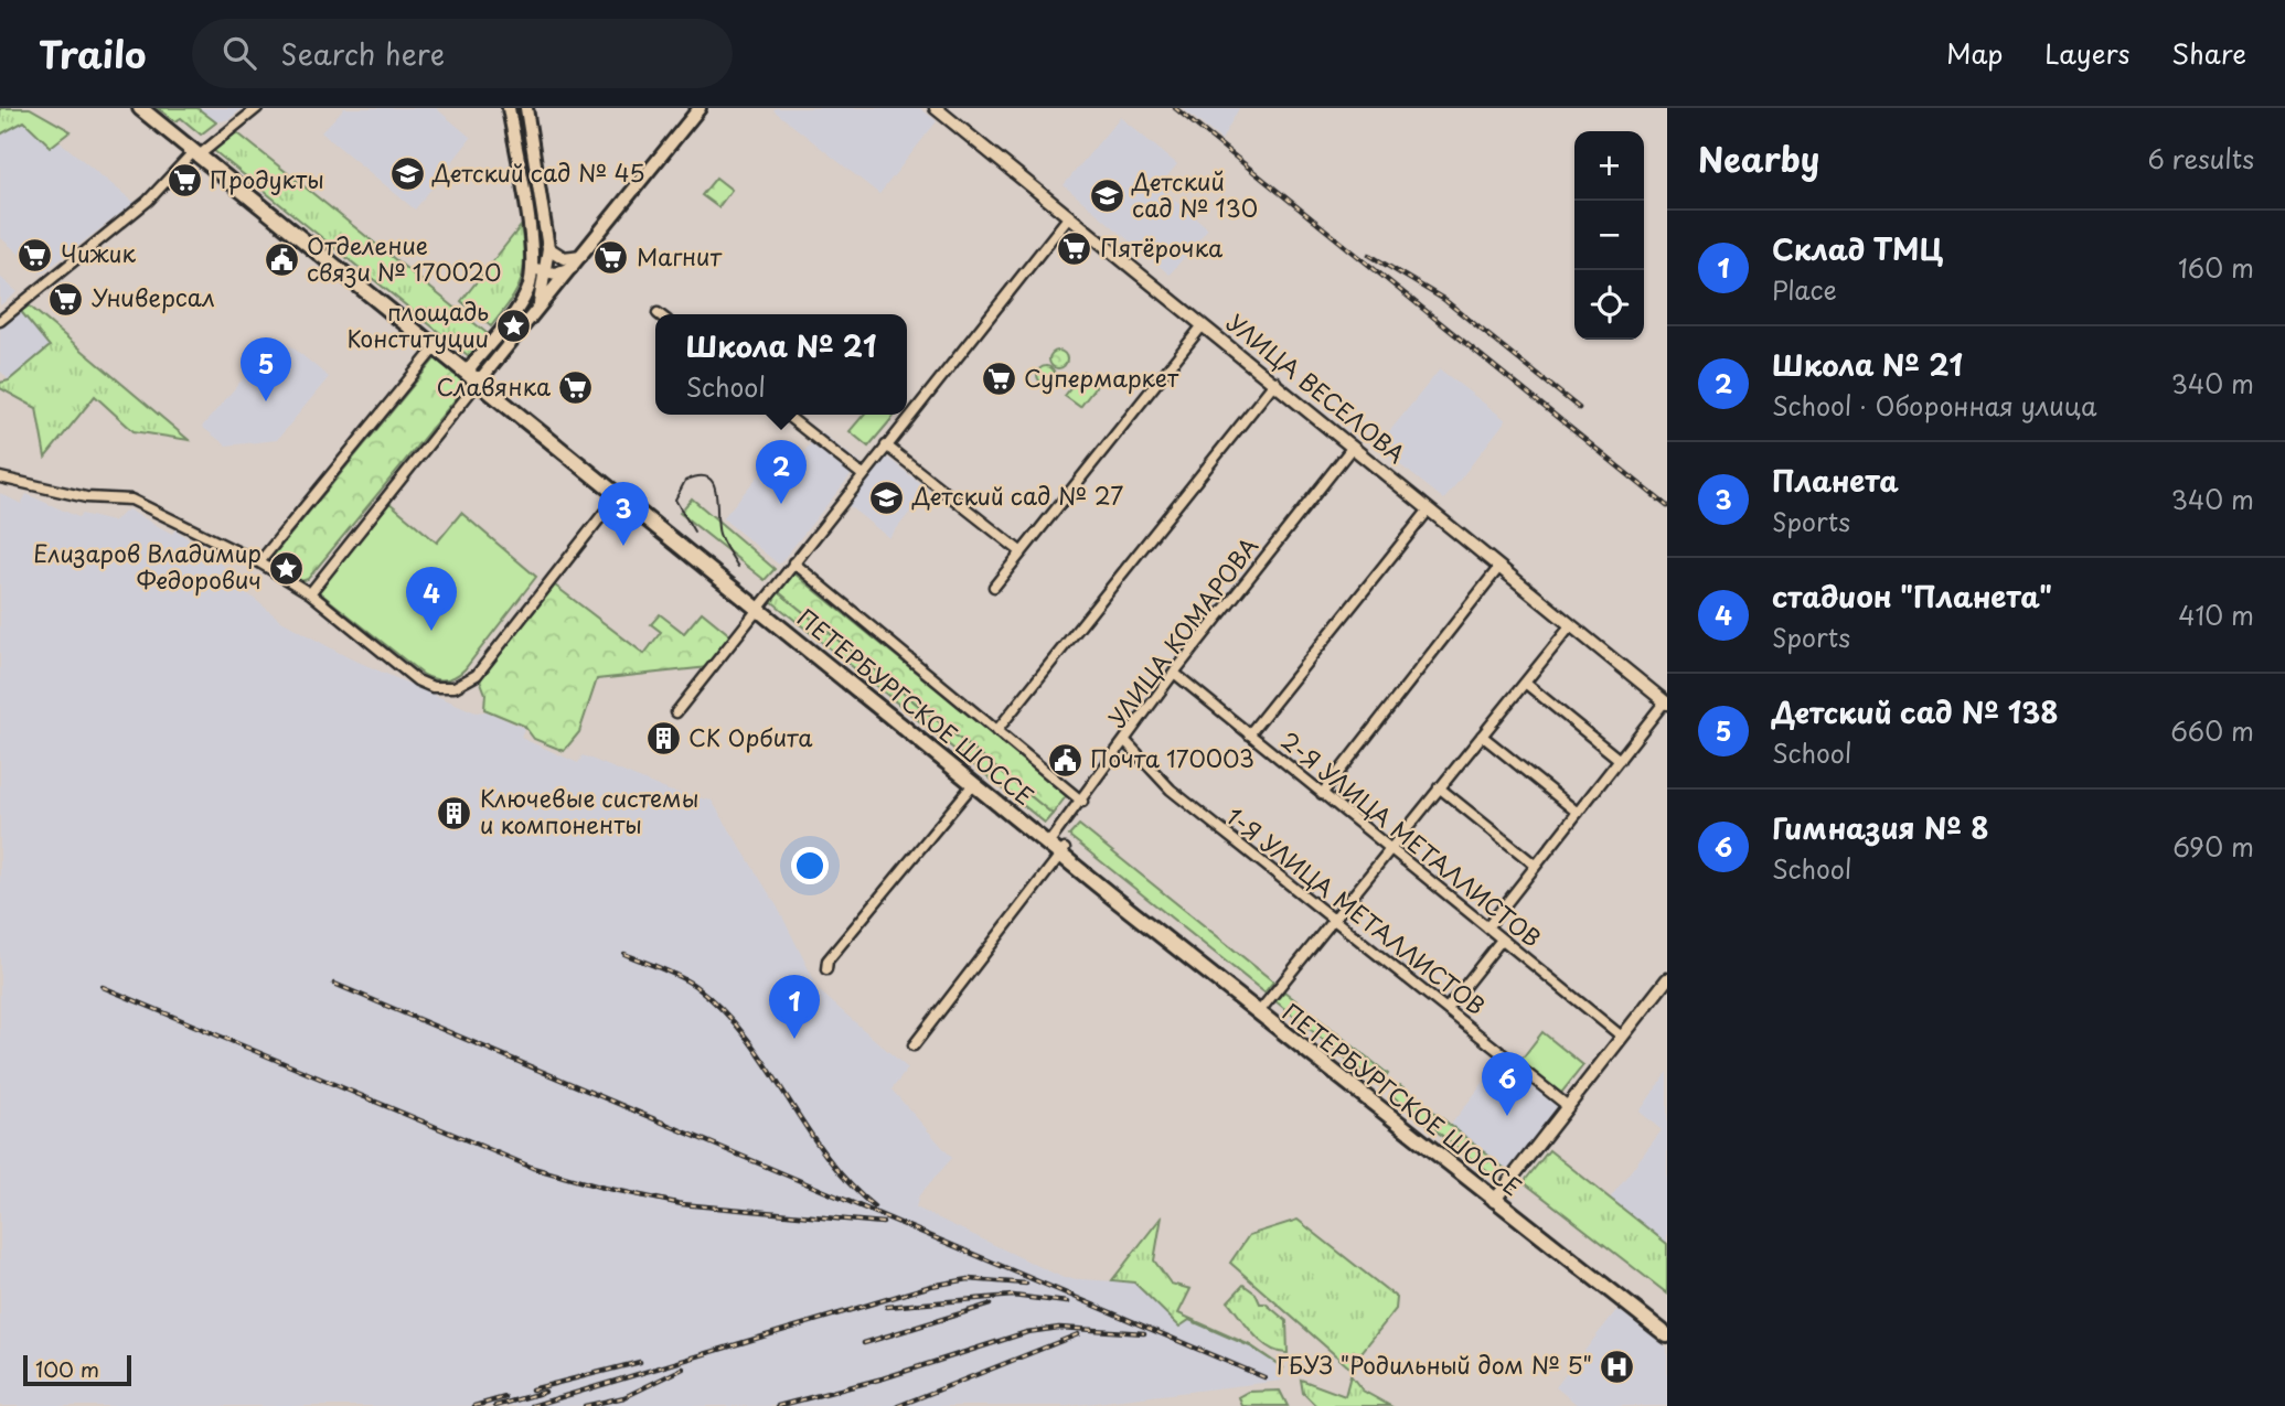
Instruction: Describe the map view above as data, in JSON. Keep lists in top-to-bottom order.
{
  "streets": {
    "main road": ["ПЕТЕРБУРГСКОЕ ШОССЕ"],
    "street": [
      "УЛИЦА ВЕСЕЛОВА",
      "УЛИЦА КОМАРОВА",
      "2-Я УЛИЦА МЕТАЛЛИСТОВ",
      "1-Я УЛИЦА МЕТАЛЛИСТОВ"
    ]
  },
  "crossings": [
    ["УЛИЦА ВЕСЕЛОВА", "УЛИЦА КОМАРОВА"],
    ["УЛИЦА КОМАРОВА", "ПЕТЕРБУРГСКОЕ ШОССЕ"],
    ["УЛИЦА КОМАРОВА", "2-Я УЛИЦА МЕТАЛЛИСТОВ"],
    ["УЛИЦА КОМАРОВА", "1-Я УЛИЦА МЕТАЛЛИСТОВ"]
  ],
  "places": {
    "school or university": ["Детский сад № 45", "Детский сад № 130", "Детский сад № 27"],
    "supermarket": [
      "Продукты",
      "Пятёрочка",
      "Чижик",
      "Магнит",
      "Универсал",
      "Супермаркет",
      "Славянка"
    ],
    "public building": ["Отделение связи № 170020", "Почта 170003"],
    "place": ["площадь Конституции", "Елизаров Владимир Федорович"],
    "building": ["СК Орбита", "Ключевые системы и компоненты"],
    "hospital": ["ГБУЗ \"Родильный дом № 5\""]
  },
  "scale_bar": "100 m",
  "page": {
    "header": "Trailo",
    "search": "Search here",
    "nav": ["Map", "Layers", "Share"],
    "heading": ["Nearby", "6 results"],
    "map_buttons": ["+", "−"],
    "list": [
      {
        "mark": "1",
        "name": "Склад ТМЦ",
        "note": "Place",
        "value": "160 m"
      },
      {
        "mark": "2",
        "name": "Школа № 21",
        "note": "School · Оборонная улица",
        "value": "340 m"
      },
      {
        "mark": "3",
        "name": "Планета",
        "note": "Sports",
        "value": "340 m"
      },
      {
        "mark": "4",
        "name": "стадион \"Планета\"",
        "note": "Sports",
        "value": "410 m"
      },
      {
        "mark": "5",
        "name": "Детский сад № 138",
        "note": "School",
        "value": "660 m"
      },
      {
        "mark": "6",
        "name": "Гимназия № 8",
        "note": "School",
        "value": "690 m"
      }
    ],
    "popup": ["Школа № 21", "School"],
    "pins": [
      "5",
      "2",
      "3",
      "4",
      "1",
      "6"
    ],
    "scale": "100 m"
  }
}
